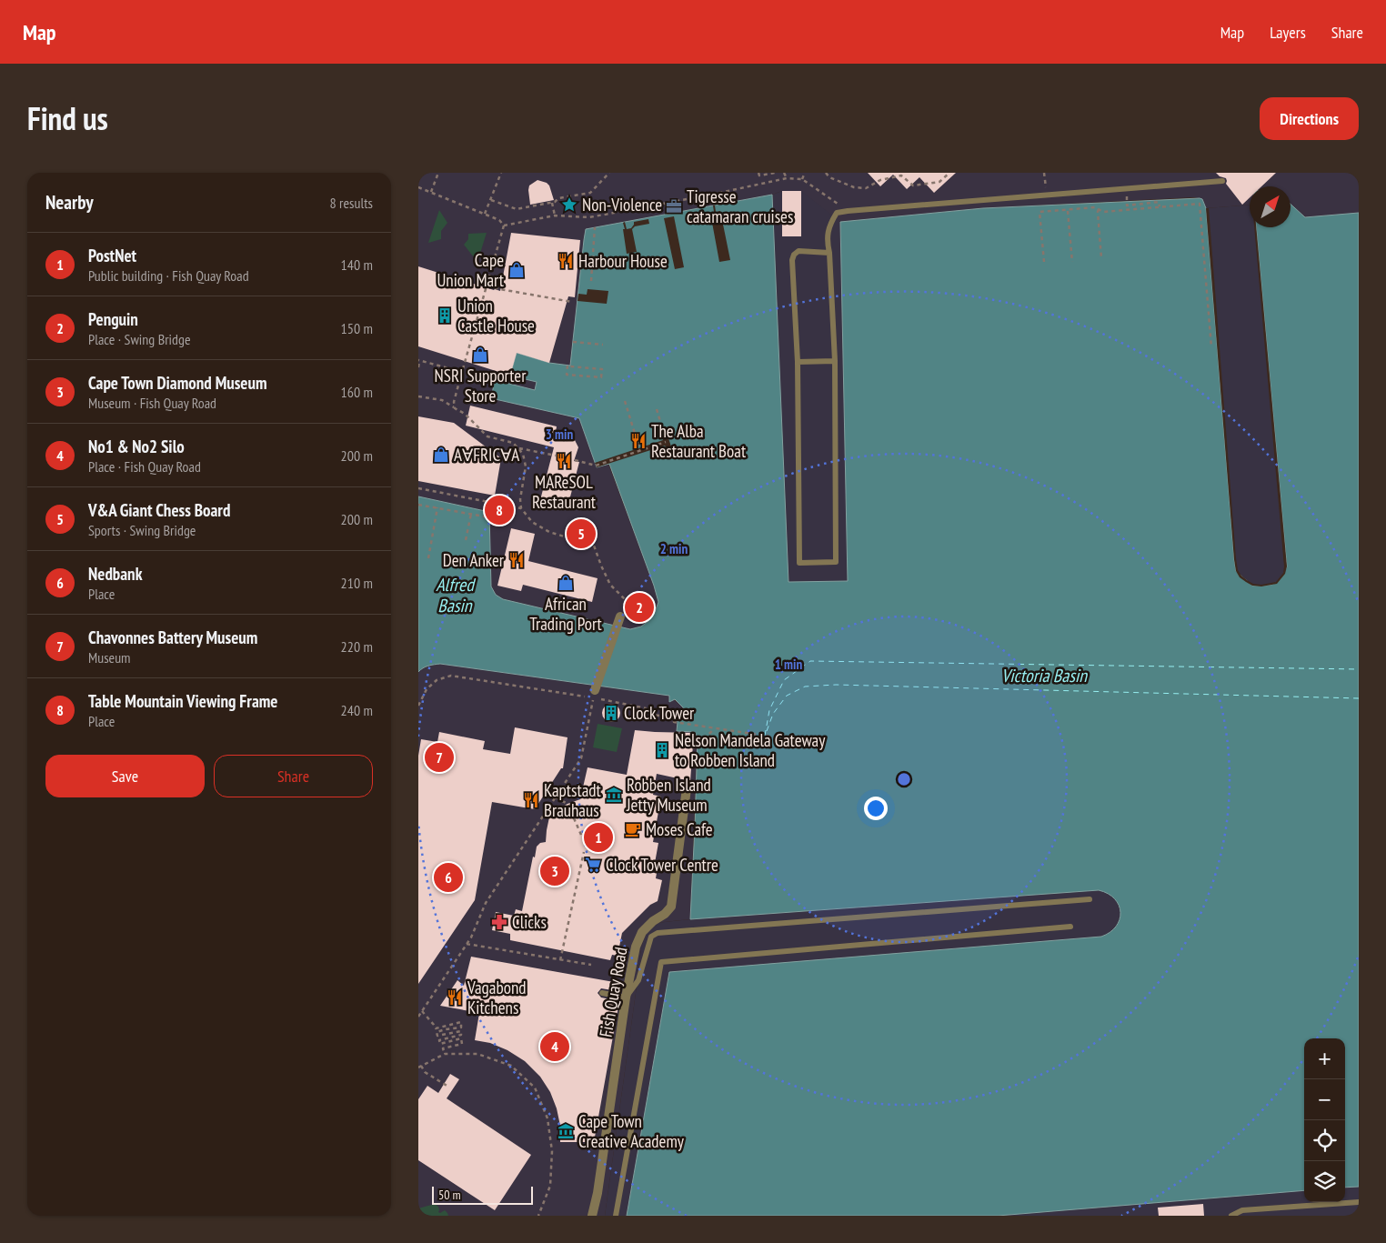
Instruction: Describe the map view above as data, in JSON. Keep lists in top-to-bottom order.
{
  "streets": {
    "street": ["Fish Quay Road"]
  },
  "water": ["Alfred Basin", "Victoria Basin"],
  "places": {
    "place": ["Non-Violence"],
    "office": ["Tigresse catamaran cruises"],
    "restaurant": [
      "Harbour House",
      "The Alba Restaurant Boat",
      "MAReSOL Restaurant",
      "Den Anker",
      "Kaptstadt Brauhaus",
      "Vagabond Kitchens"
    ],
    "shop": [
      "Cape Union Mart",
      "NSRI Supporter Store",
      "AⱯFRICⱯA",
      "African Trading Port"
    ],
    "building": ["Union Castle House", "Clock Tower", "Nelson Mandela Gateway to Robben Island"],
    "museum": ["Robben Island Jetty Museum", "Cape Town Creative Academy"],
    "cafe": ["Moses Cafe"],
    "supermarket": ["Clock Tower Centre"],
    "pharmacy": ["Clicks"]
  },
  "scale_bar": "50 m",
  "north": "top right",
  "page": {
    "header": "Map",
    "nav": ["Map", "Layers", "Share"],
    "title": "Find us",
    "buttons": [
      "Directions",
      ["Save", "Share"]
    ],
    "heading": ["Nearby", "8 results"],
    "list": [
      {
        "mark": "1",
        "name": "PostNet",
        "note": "Public building · Fish Quay Road",
        "value": "140 m"
      },
      {
        "mark": "2",
        "name": "Penguin",
        "note": "Place · Swing Bridge",
        "value": "150 m"
      },
      {
        "mark": "3",
        "name": "Cape Town Diamond Museum",
        "note": "Museum · Fish Quay Road",
        "value": "160 m"
      },
      {
        "mark": "4",
        "name": "No1 & No2 Silo",
        "note": "Place · Fish Quay Road",
        "value": "200 m"
      },
      {
        "mark": "5",
        "name": "V&A Giant Chess Board",
        "note": "Sports · Swing Bridge",
        "value": "200 m"
      },
      {
        "mark": "6",
        "name": "Nedbank",
        "note": "Place",
        "value": "210 m"
      },
      {
        "mark": "7",
        "name": "Chavonnes Battery Museum",
        "note": "Museum",
        "value": "220 m"
      },
      {
        "mark": "8",
        "name": "Table Mountain Viewing Frame",
        "note": "Place",
        "value": "240 m"
      }
    ],
    "pins": [
      "8",
      "5",
      "2",
      "7",
      "1",
      "3",
      "6",
      "4"
    ],
    "map_buttons": ["+", "−"],
    "scale": "50 m"
  },
  "rings": ["3 min", "2 min", "1 min"]
}
